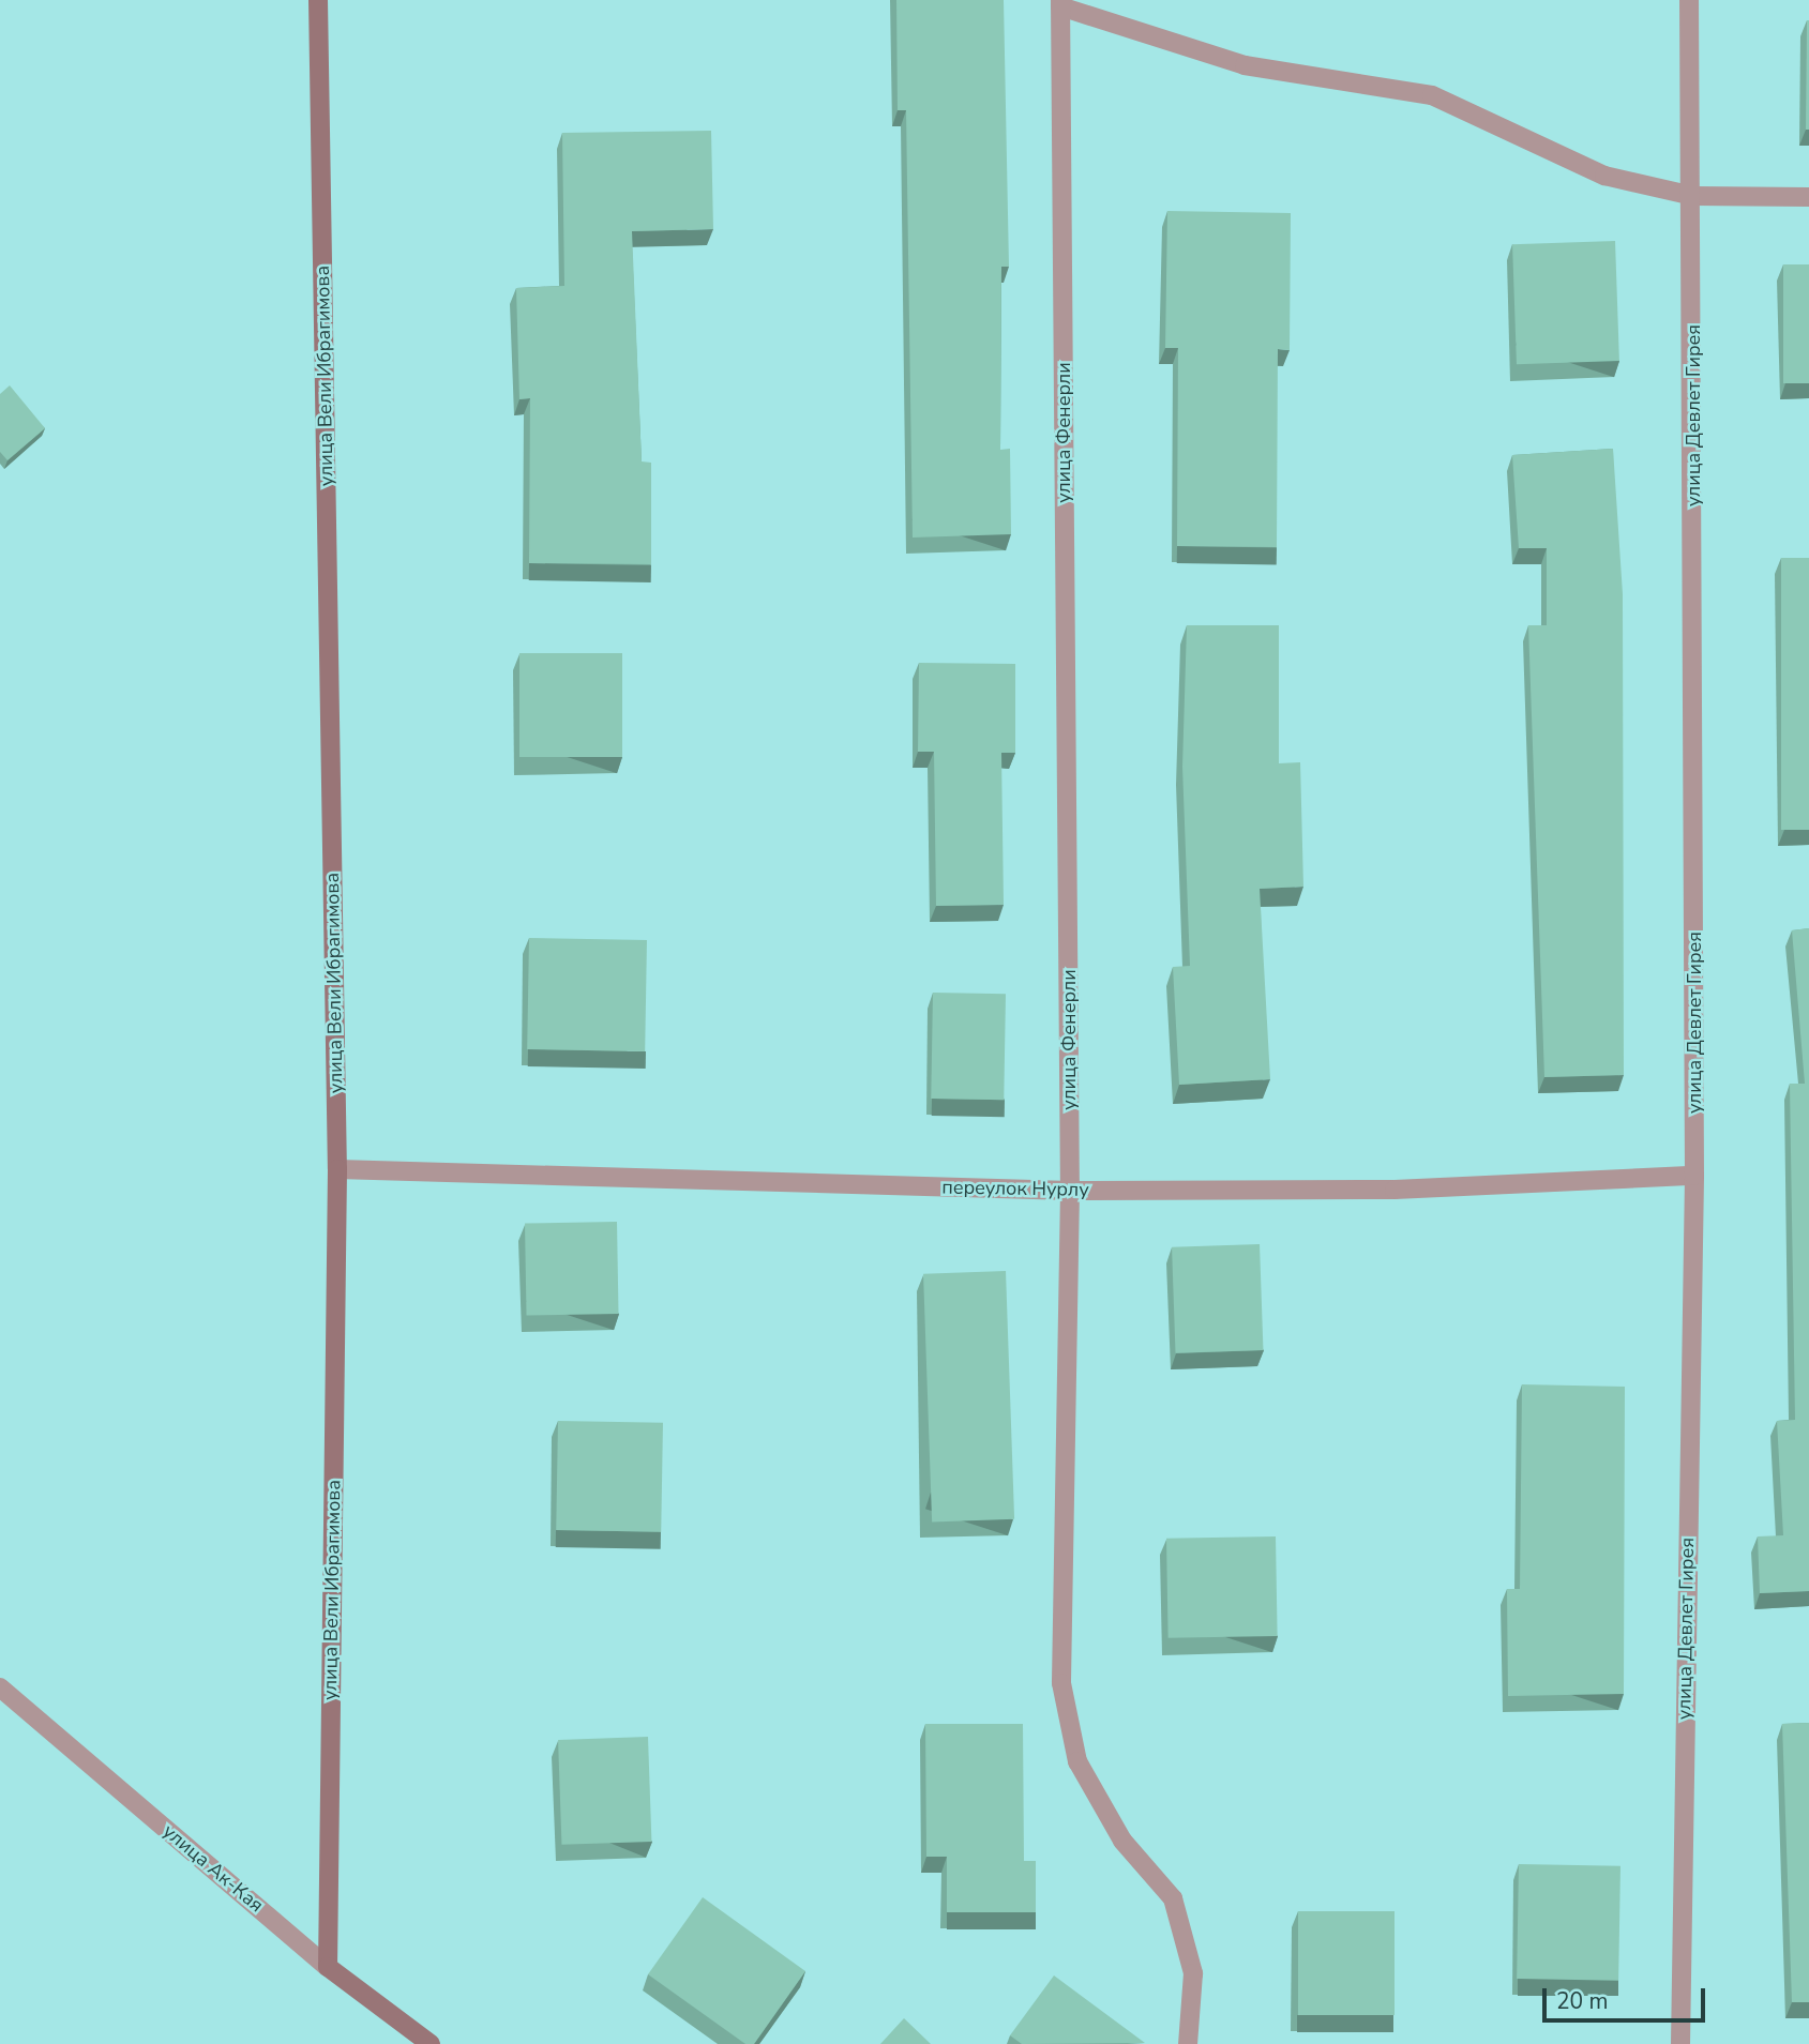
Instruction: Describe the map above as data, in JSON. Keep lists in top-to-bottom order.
{
  "streets": {
    "street": [
      "улица Вели Ибрагимова",
      "улица Девлет Гирея",
      "улица Фенерли",
      "переулок Нурлу",
      "улица Ак-Кая"
    ]
  },
  "crossings": [
    ["улица Вели Ибрагимова", "переулок Нурлу"],
    ["улица Вели Ибрагимова", "улица Ак-Кая"],
    ["улица Девлет Гирея", "переулок Нурлу"],
    ["улица Фенерли", "переулок Нурлу"]
  ],
  "scale_bar": "20 m"
}
